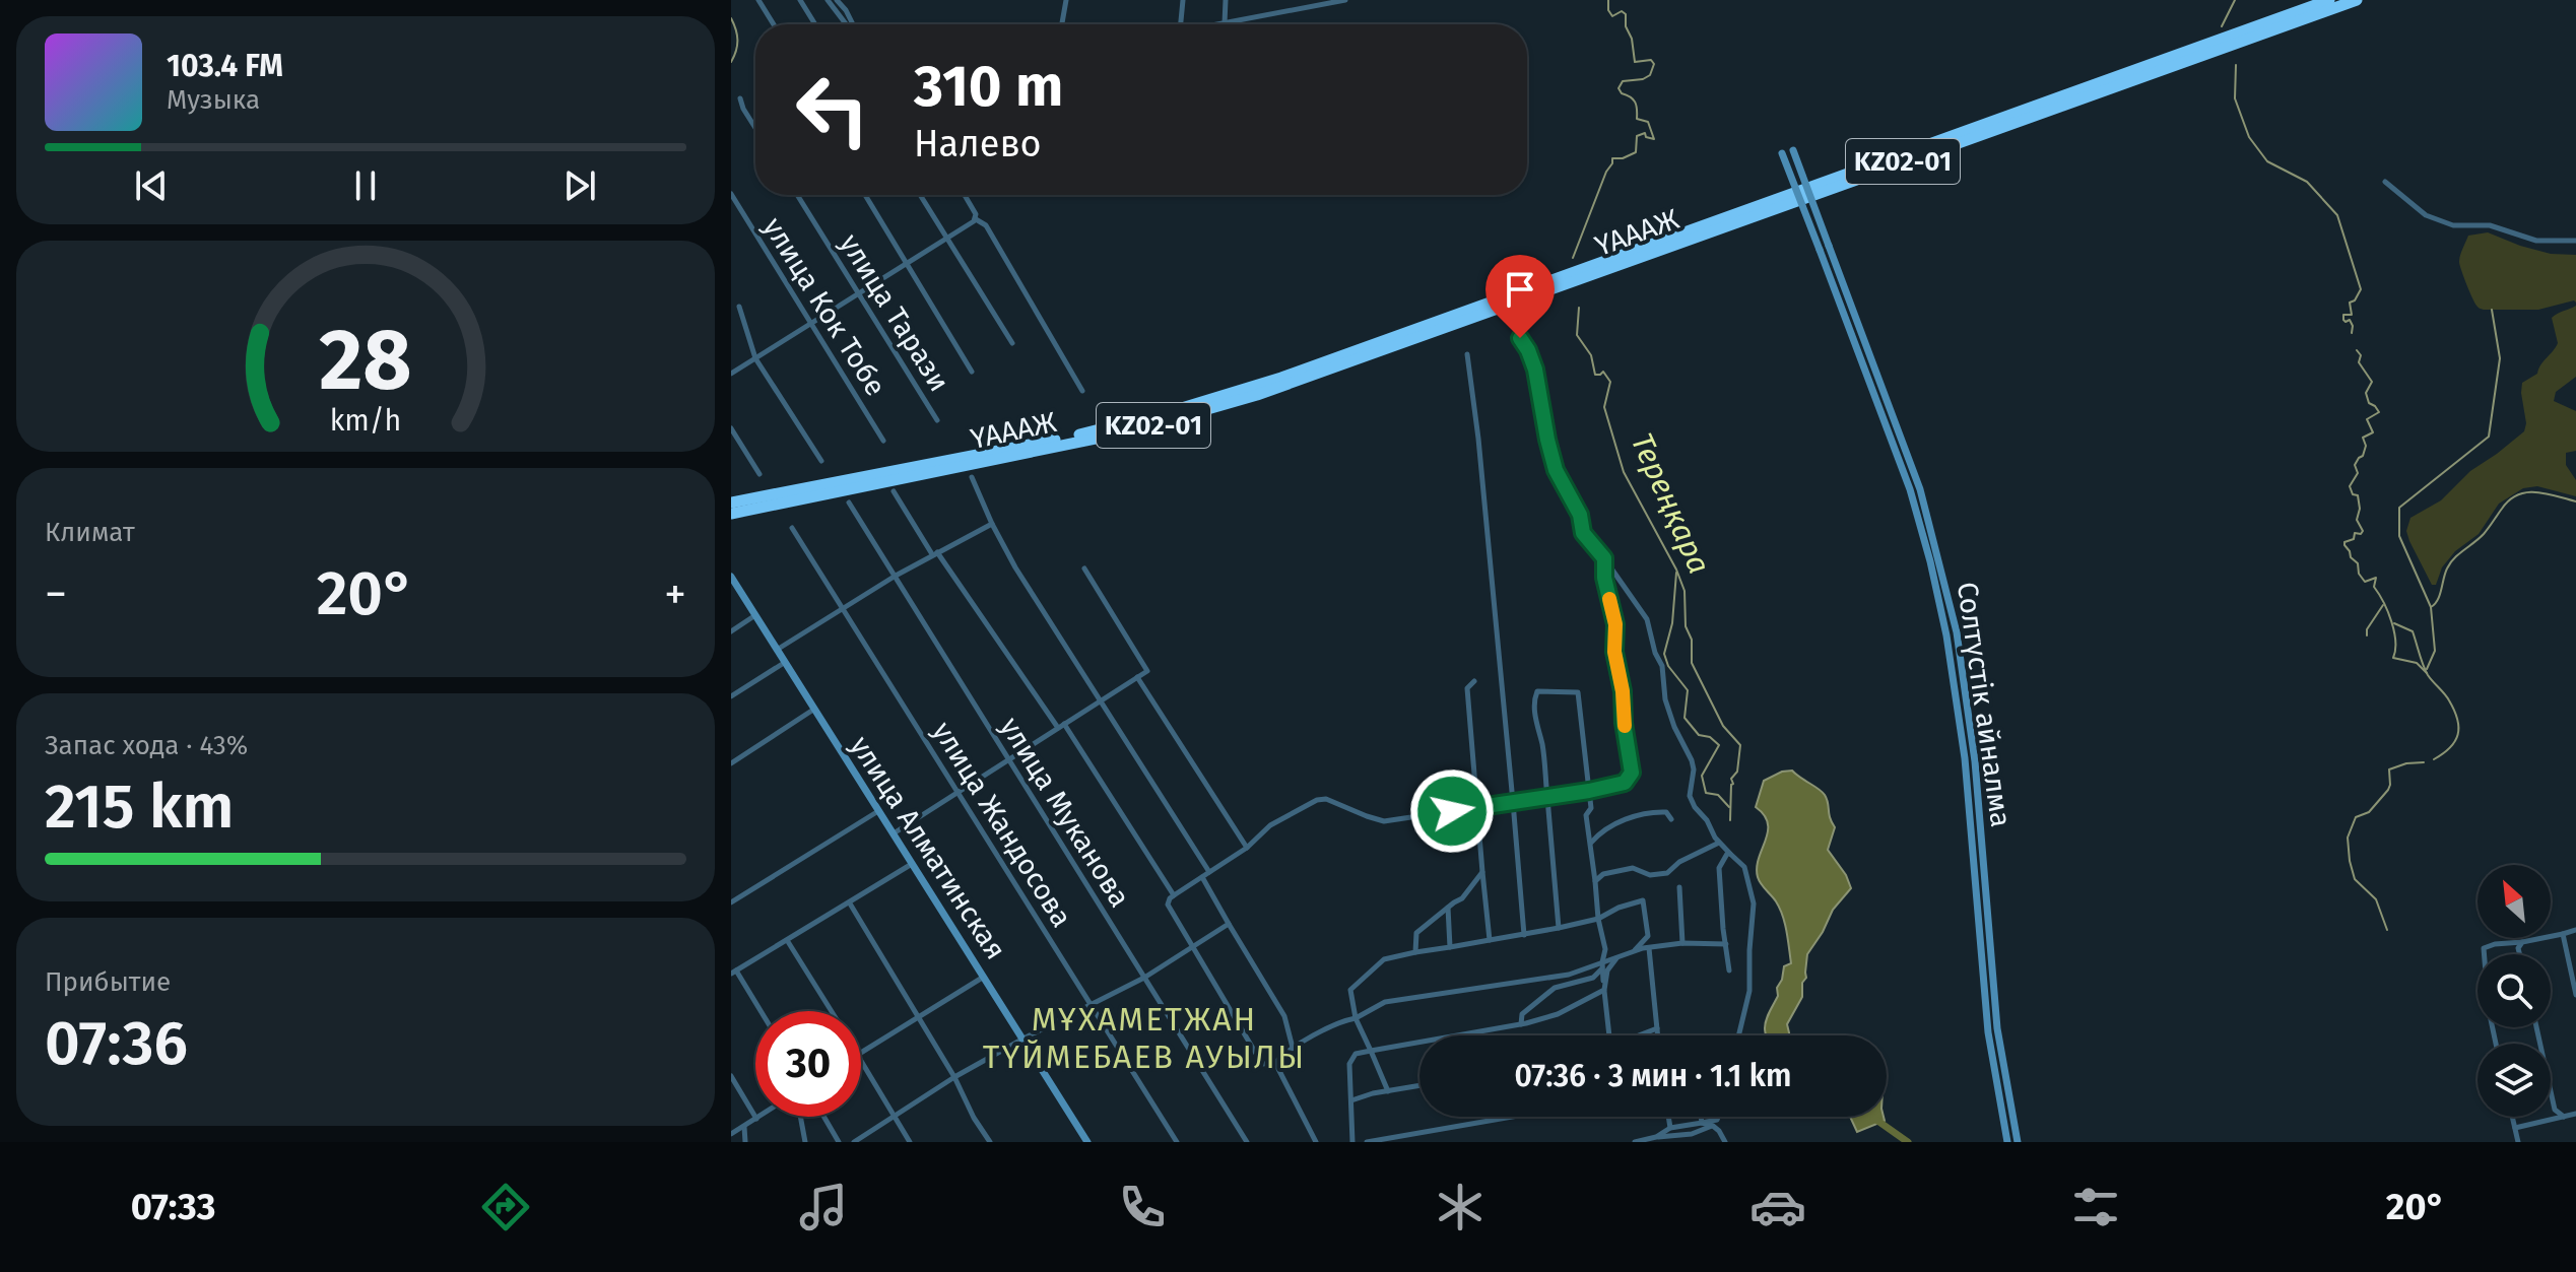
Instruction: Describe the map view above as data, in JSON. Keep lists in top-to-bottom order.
{
  "streets": {
    "highway": ["KZ02-01", "ҮАААЖ"],
    "street": [
      "улица Кок Тобе",
      "улица Тарази",
      "Солтүстік айналма",
      "улица Муканова",
      "улица Жандосова",
      "улица Алматинская"
    ]
  },
  "districts": ["МҰХАМЕТЖАН ТҮЙМЕБАЕВ АУЫЛЫ"],
  "water": ["Тереңқара"],
  "north": "top left",
  "page": {
    "turn": ["310 m", "Налево"],
    "song": ["103.4 FM", "Музыка"],
    "tile": [
      "Климат",
      ["Запас хода · 43%", "215 km"],
      ["Прибытие", "07:36"]
    ],
    "heat": ["−", "20°", "+"],
    "limit": "30",
    "trip": "07:36 · 3 мин · 1.1 km",
    "tabs": ["07:33", "20°"],
    "gauge": ["28", "km/h"]
  }
}
